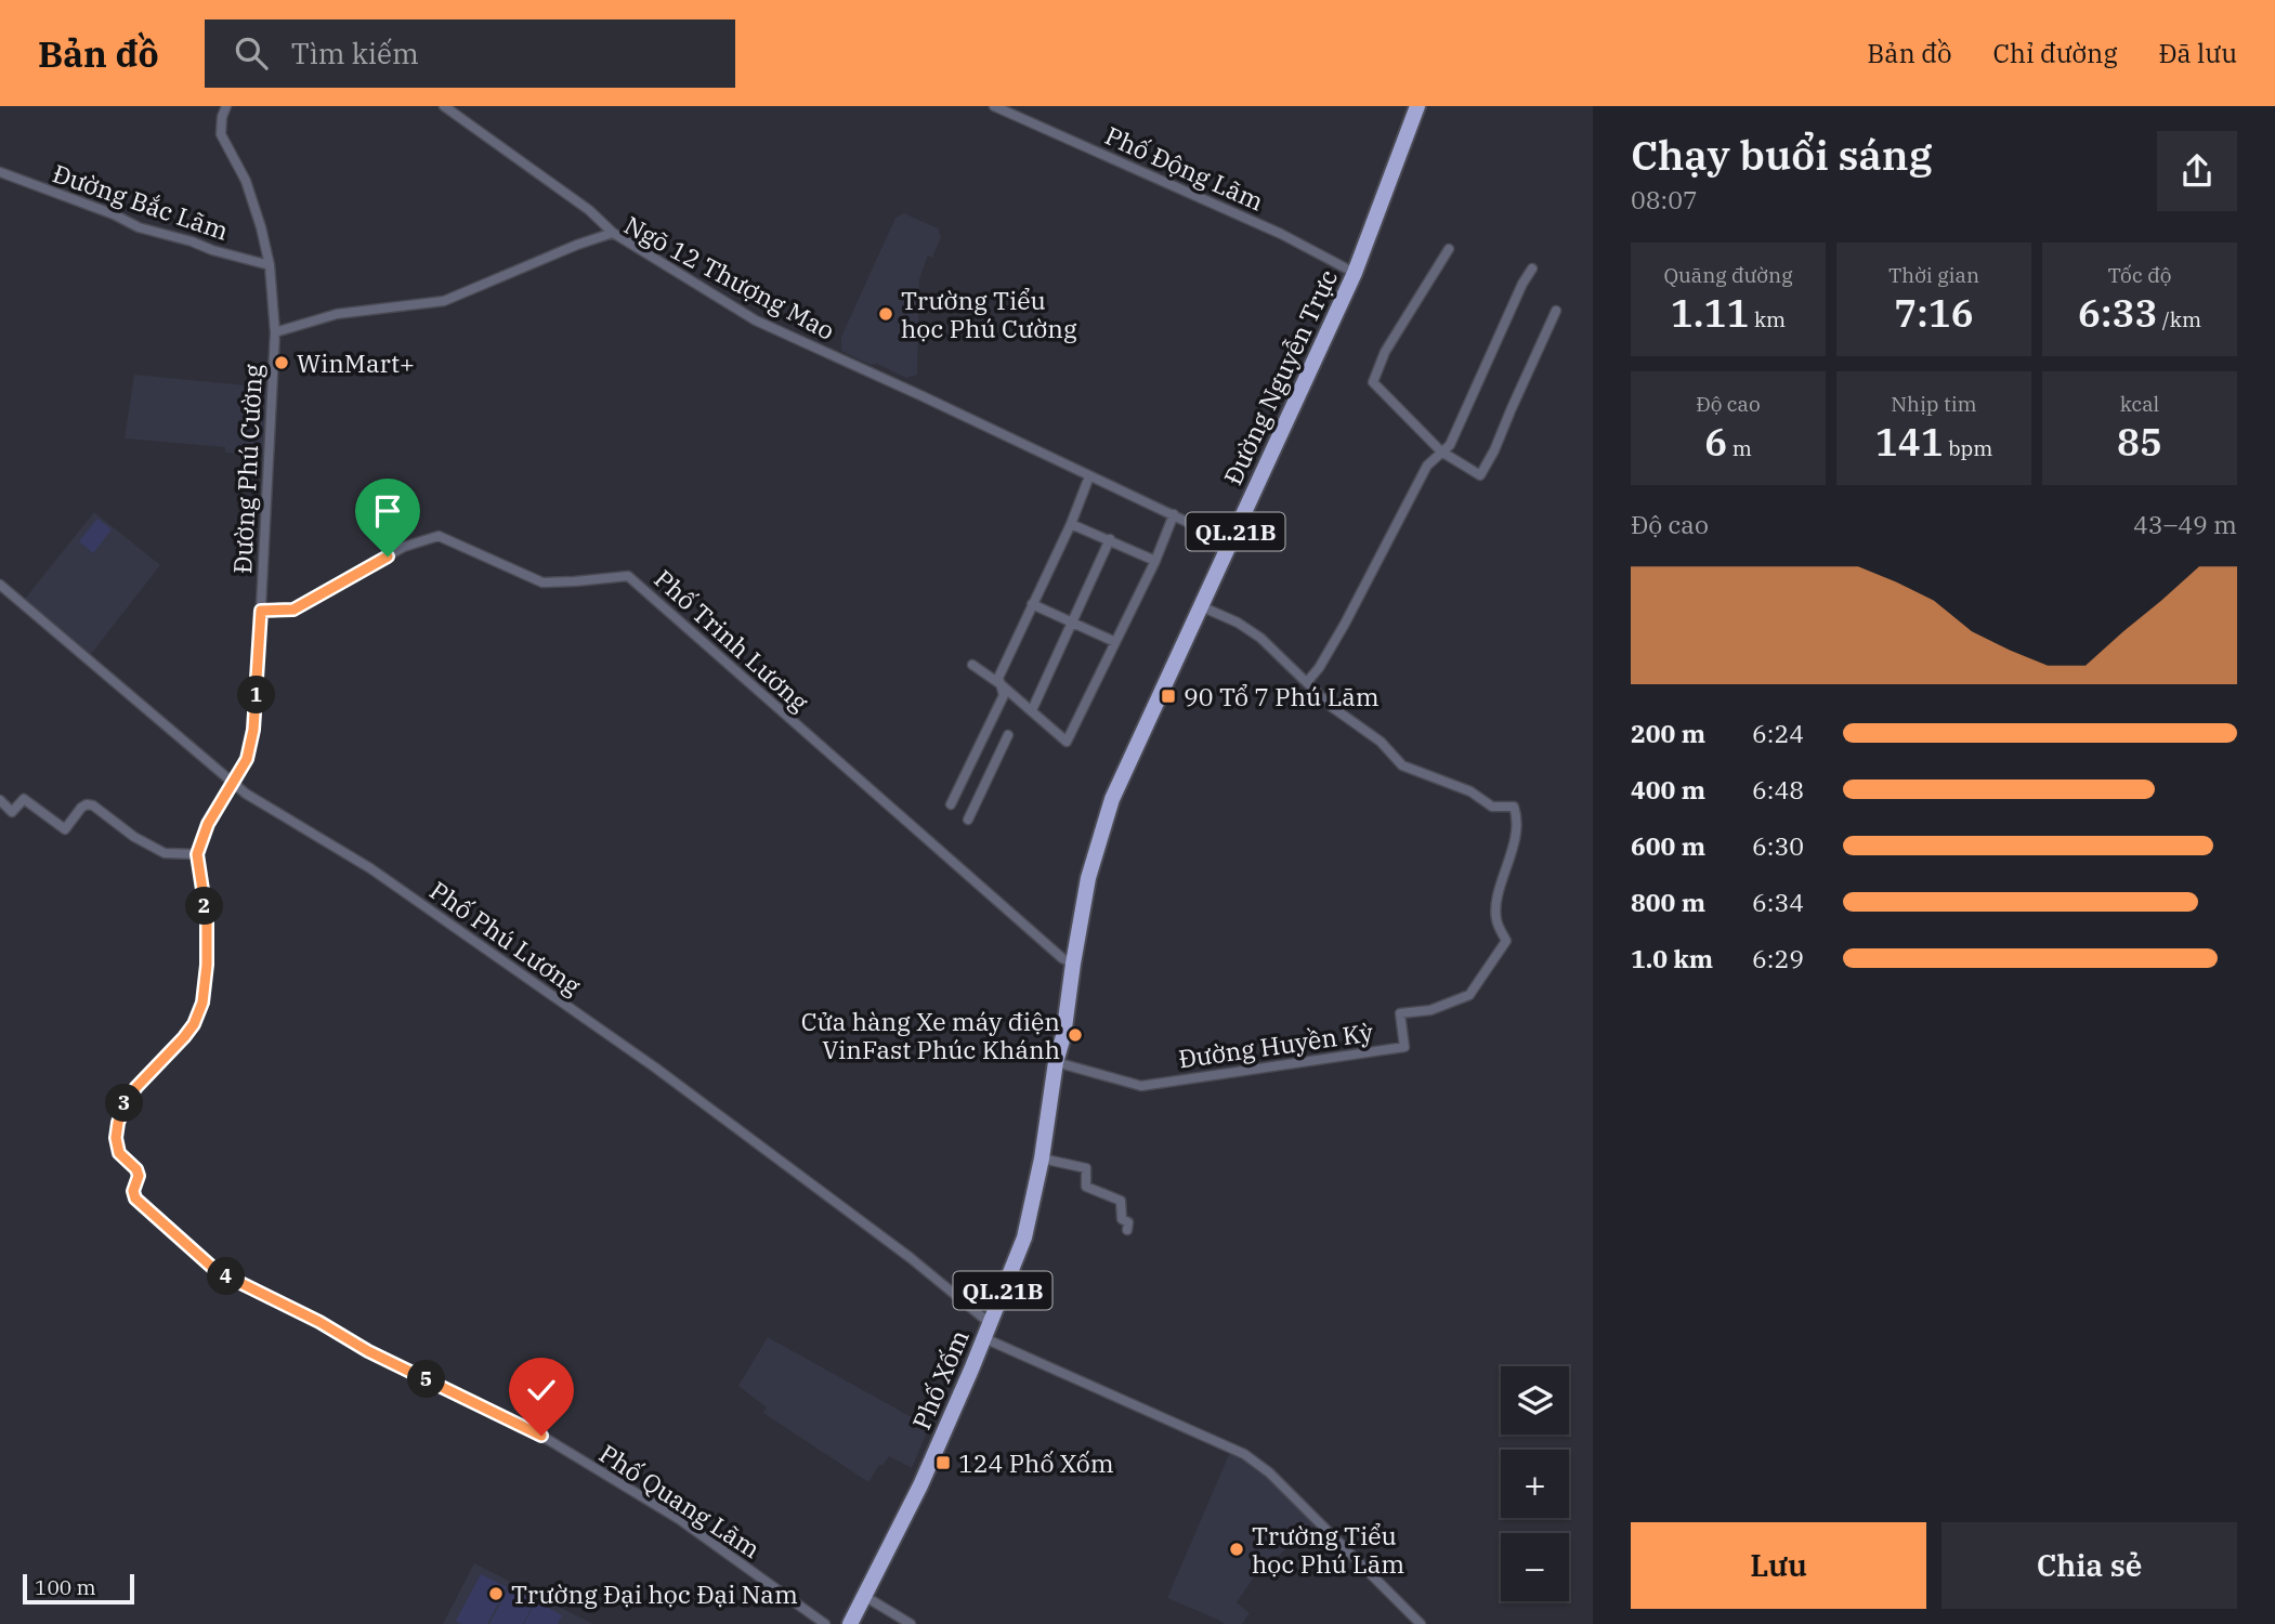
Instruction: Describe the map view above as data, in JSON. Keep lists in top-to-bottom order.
{
  "streets": {
    "highway": ["Đường Nguyễn Trực", "QL.21B", "Phố Xốm"],
    "street": [
      "Phố Động Lãm",
      "Đường Bắc Lãm",
      "Ngõ 12 Thượng Mao",
      "Đường Phú Cường",
      "Phố Trinh Lương",
      "Phố Phú Lương",
      "Đường Huyền Kỳ",
      "Phố Quang Lãm"
    ]
  },
  "crossings": [
    ["Phố Động Lãm", "Đường Nguyễn Trực"],
    ["Đường Bắc Lãm", "Đường Phú Cường"],
    ["Ngõ 12 Thượng Mao", "Đường Nguyễn Trực"],
    ["Ngõ 12 Thượng Mao", "Đường Phú Cường"],
    ["Đường Nguyễn Trực", "Phố Trinh Lương"],
    ["Đường Nguyễn Trực", "Đường Huyền Kỳ"],
    ["Đường Nguyễn Trực", "Phố Xốm"],
    ["Đường Phú Cường", "Phố Trinh Lương"],
    ["Đường Phú Cường", "Phố Phú Lương"],
    ["Đường Phú Cường", "Phố Quang Lãm"],
    ["Phố Trinh Lương", "Phố Xốm"],
    ["Phố Phú Lương", "Phố Xốm"],
    ["Đường Huyền Kỳ", "Phố Xốm"]
  ],
  "places": {
    "other": [
      "Trường Tiểu học Phú Cường",
      "WinMart+",
      "Cửa hàng Xe máy điện VinFast Phúc Khánh",
      "Trường Tiểu học Phú Lãm",
      "Trường Đại học Đại Nam"
    ],
    "transit": ["90 Tổ 7 Phú Lãm", "124 Phố Xốm"]
  },
  "scale_bar": "100 m",
  "page": {
    "header": "Bản đồ",
    "search": "Tìm kiếm",
    "nav": ["Bản đồ", "Chỉ đường", "Đã lưu"],
    "heading": ["Chạy buổi sáng", "08:07"],
    "stats": [
      ["Quãng đường", "1.11 km"],
      ["Thời gian", "7:16"],
      ["Tốc độ", "6:33 /km"],
      ["Độ cao", "6 m"],
      ["Nhịp tim", "141 bpm"],
      ["kcal", "85"]
    ],
    "chart": ["Độ cao", "43–49 m"],
    "pins": [
      "1",
      "2",
      "3",
      "4",
      "5"
    ],
    "list": [
      {
        "name": "200 m",
        "note": "6:24"
      },
      {
        "name": "400 m",
        "note": "6:48"
      },
      {
        "name": "600 m",
        "note": "6:30"
      },
      {
        "name": "800 m",
        "note": "6:34"
      },
      {
        "name": "1.0 km",
        "note": "6:29"
      }
    ],
    "map_buttons": ["+", "−"],
    "buttons": ["Lưu", "Chia sẻ"],
    "scale": "100 m"
  }
}
